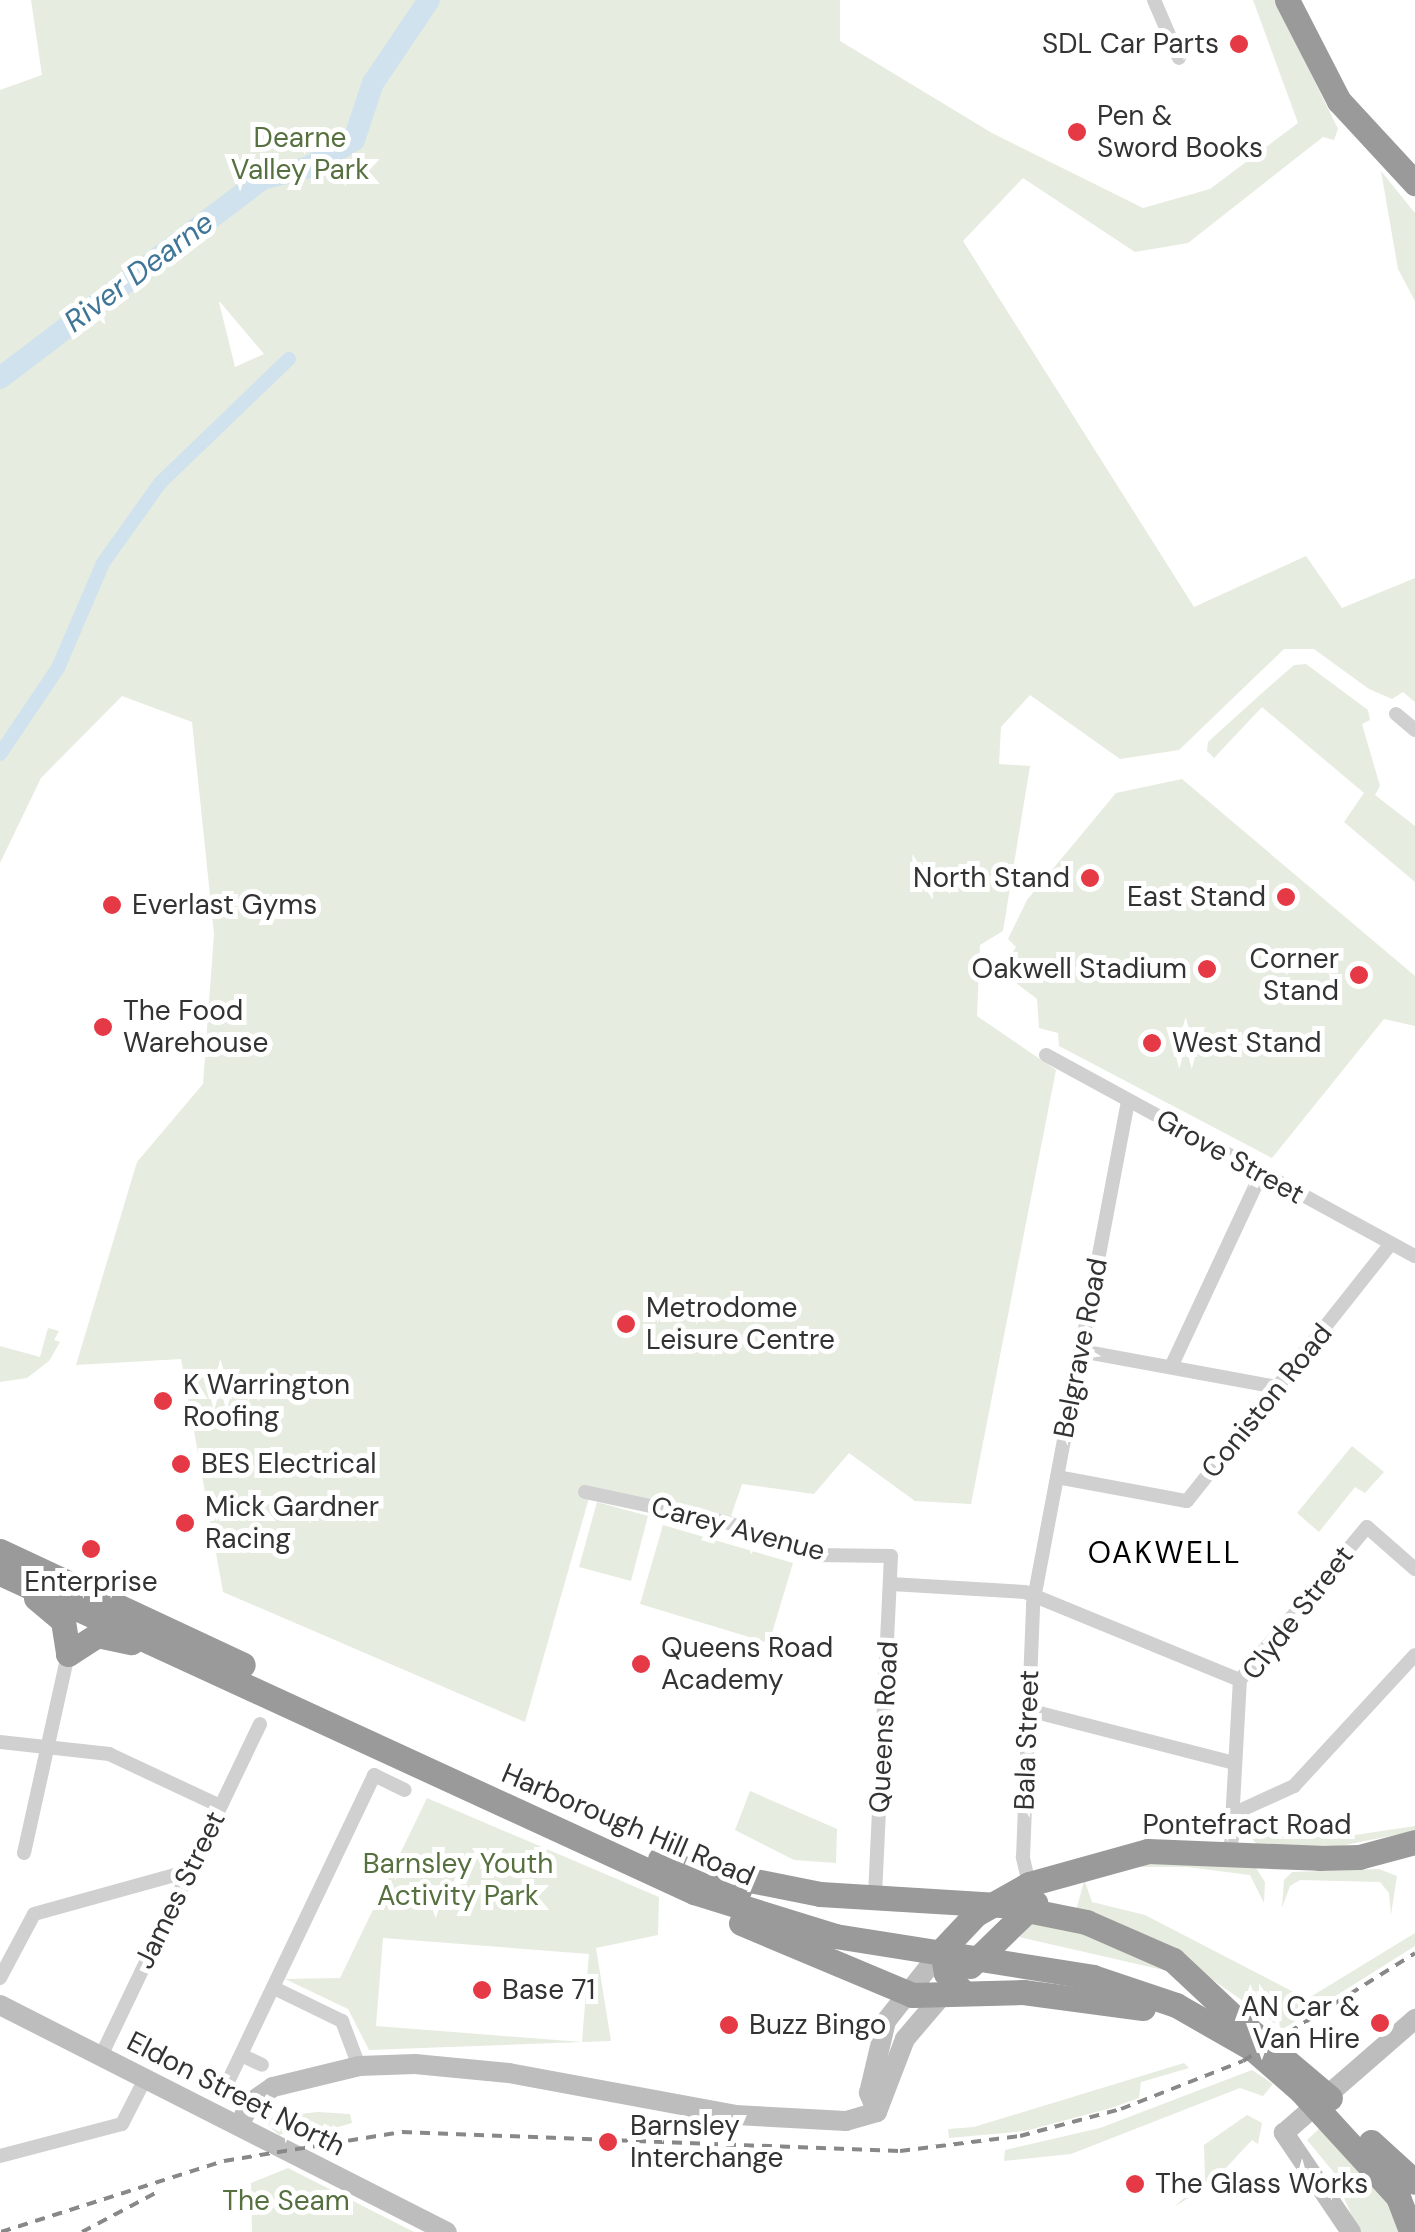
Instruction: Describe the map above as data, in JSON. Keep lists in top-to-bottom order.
{
  "streets": {
    "highway": ["Harborough Hill Road", "Pontefract Road"],
    "street": [
      "Grove Street",
      "Belgrave Road",
      "Coniston Road",
      "Carey Avenue",
      "Clyde Street",
      "Queens Road",
      "Bala Street",
      "James Street",
      "Eldon Street North"
    ]
  },
  "crossings": [
    ["Grove Street", "Belgrave Road"],
    ["Grove Street", "Coniston Road"],
    ["Belgrave Road", "Coniston Road"],
    ["Belgrave Road", "Bala Street"],
    ["Carey Avenue", "Queens Road"],
    ["Clyde Street", "Pontefract Road"],
    ["Bala Street", "Pontefract Road"],
    ["James Street", "Eldon Street North"]
  ],
  "districts": ["OAKWELL"],
  "water": ["River Dearne"],
  "parks": ["Dearne Valley Park", "Barnsley Youth Activity Park", "The Seam"],
  "places": [
    "SDL Car Parts",
    "Pen & Sword Books",
    "North Stand",
    "East Stand",
    "Everlast Gyms",
    "Oakwell Stadium",
    "Corner Stand",
    "The Food Warehouse",
    "West Stand",
    "Metrodome Leisure Centre",
    "K Warrington Roofing",
    "BES Electrical",
    "Mick Gardner Racing",
    "Enterprise",
    "Queens Road Academy",
    "Base 71",
    "AN Car & Van Hire",
    "Buzz Bingo",
    "Barnsley Interchange",
    "The Glass Works"
  ]
}
